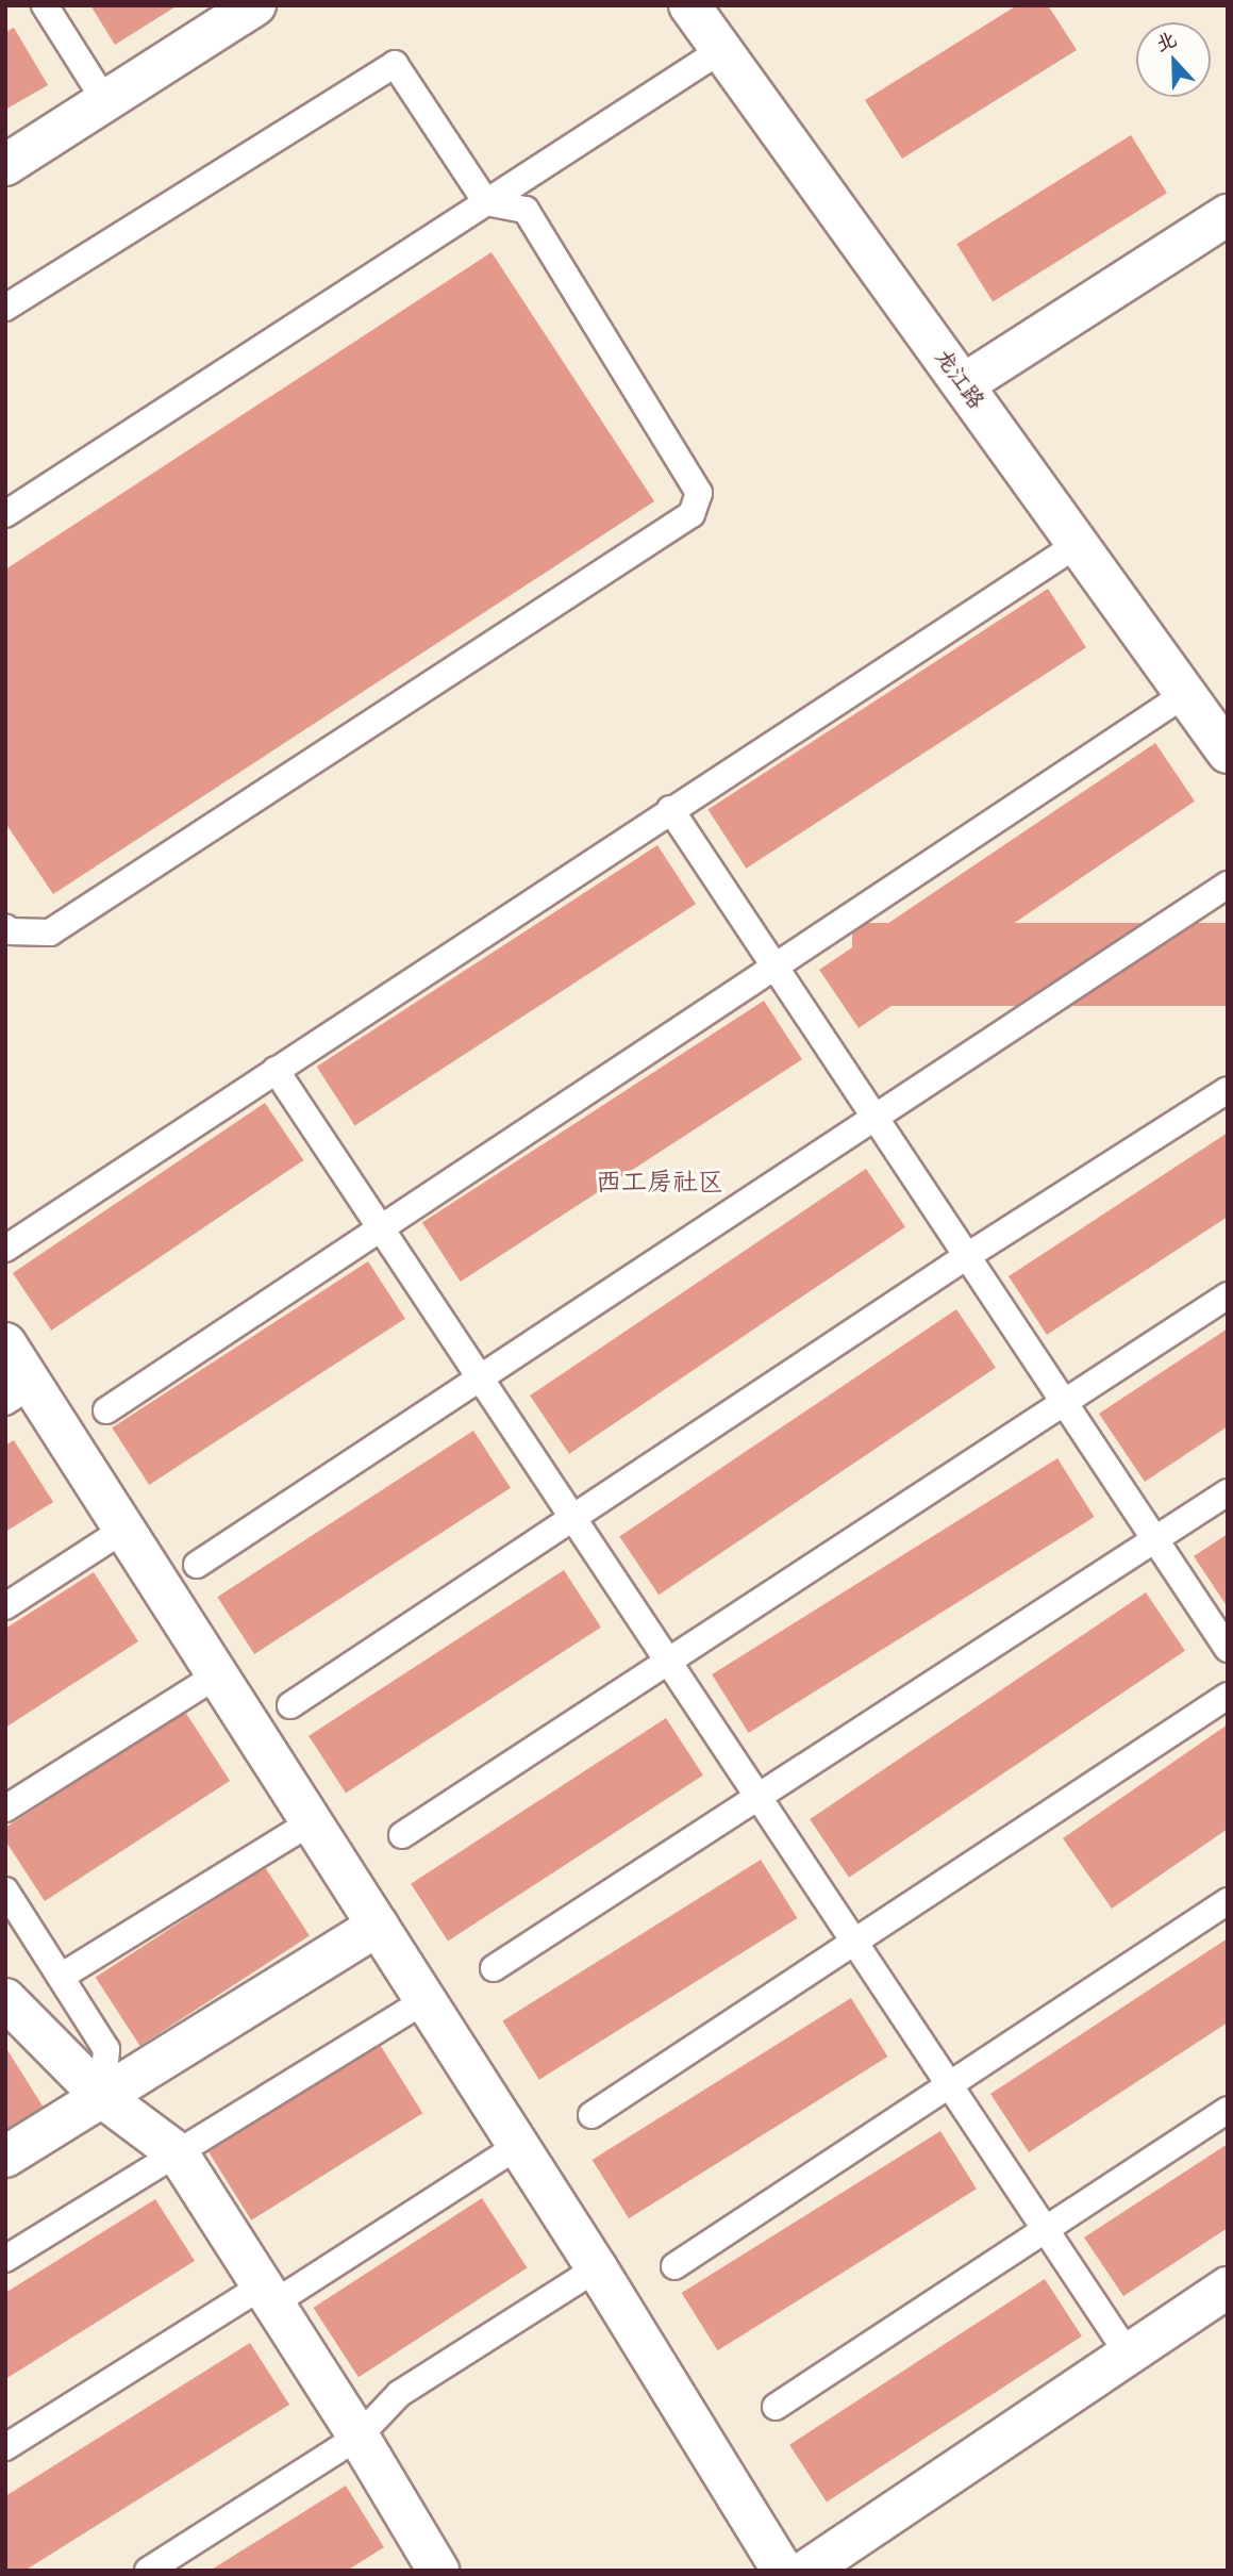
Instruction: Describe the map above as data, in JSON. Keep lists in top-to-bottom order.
{
  "streets": {
    "street": ["龙江路"]
  },
  "districts": ["西工房社区"],
  "north": "top"
}
